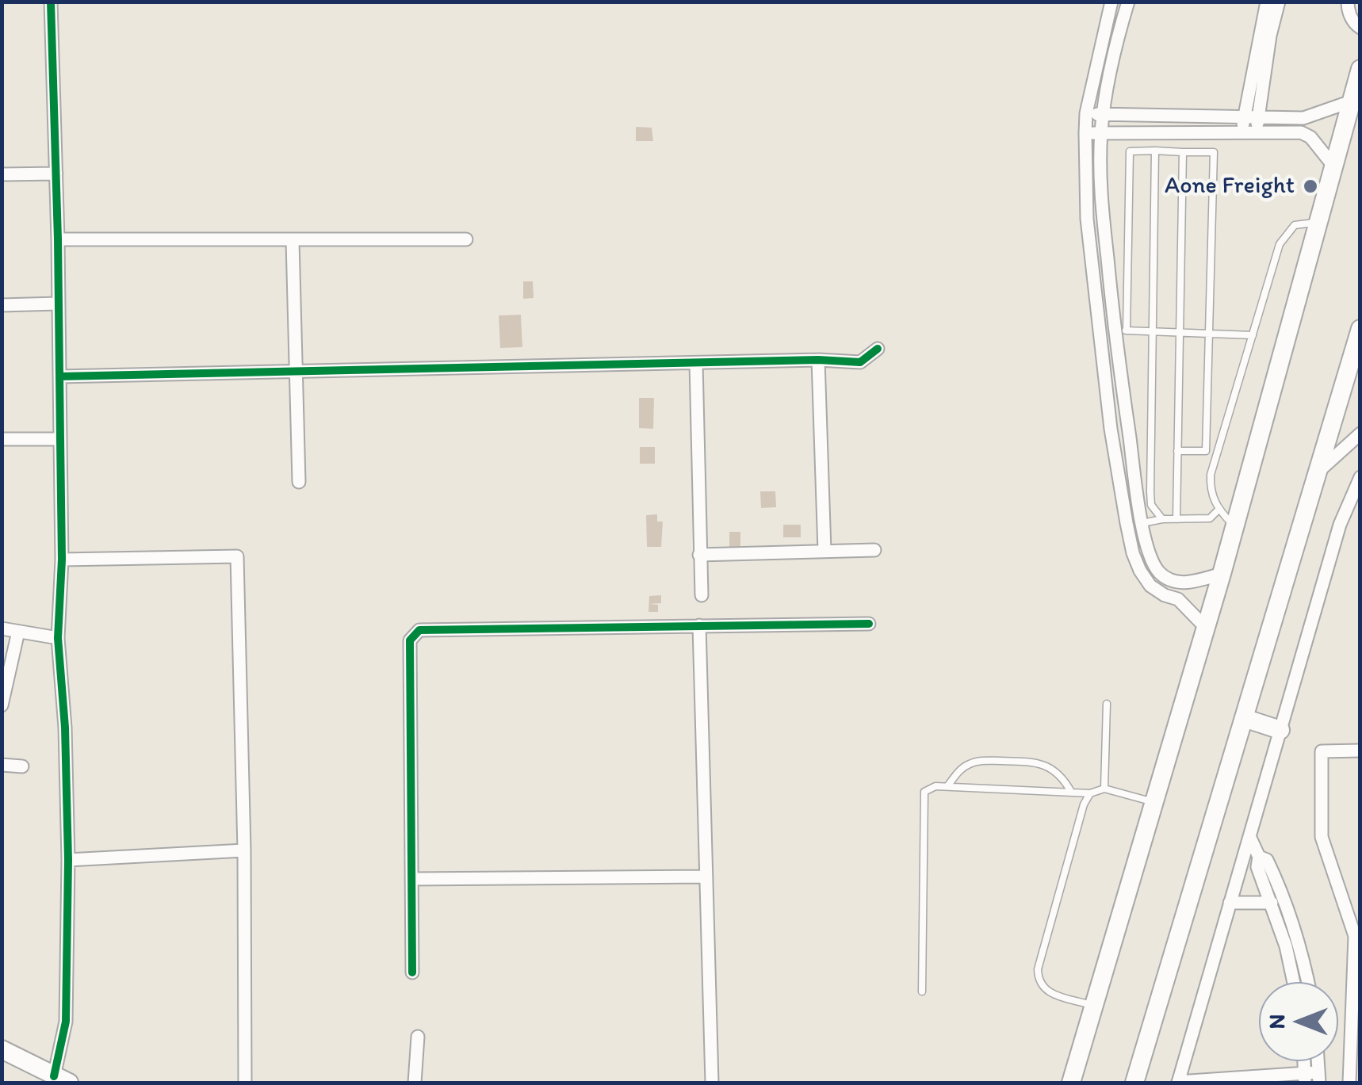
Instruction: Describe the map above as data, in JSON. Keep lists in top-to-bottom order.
{
  "places": ["Aone Freight"],
  "north": "left"
}
